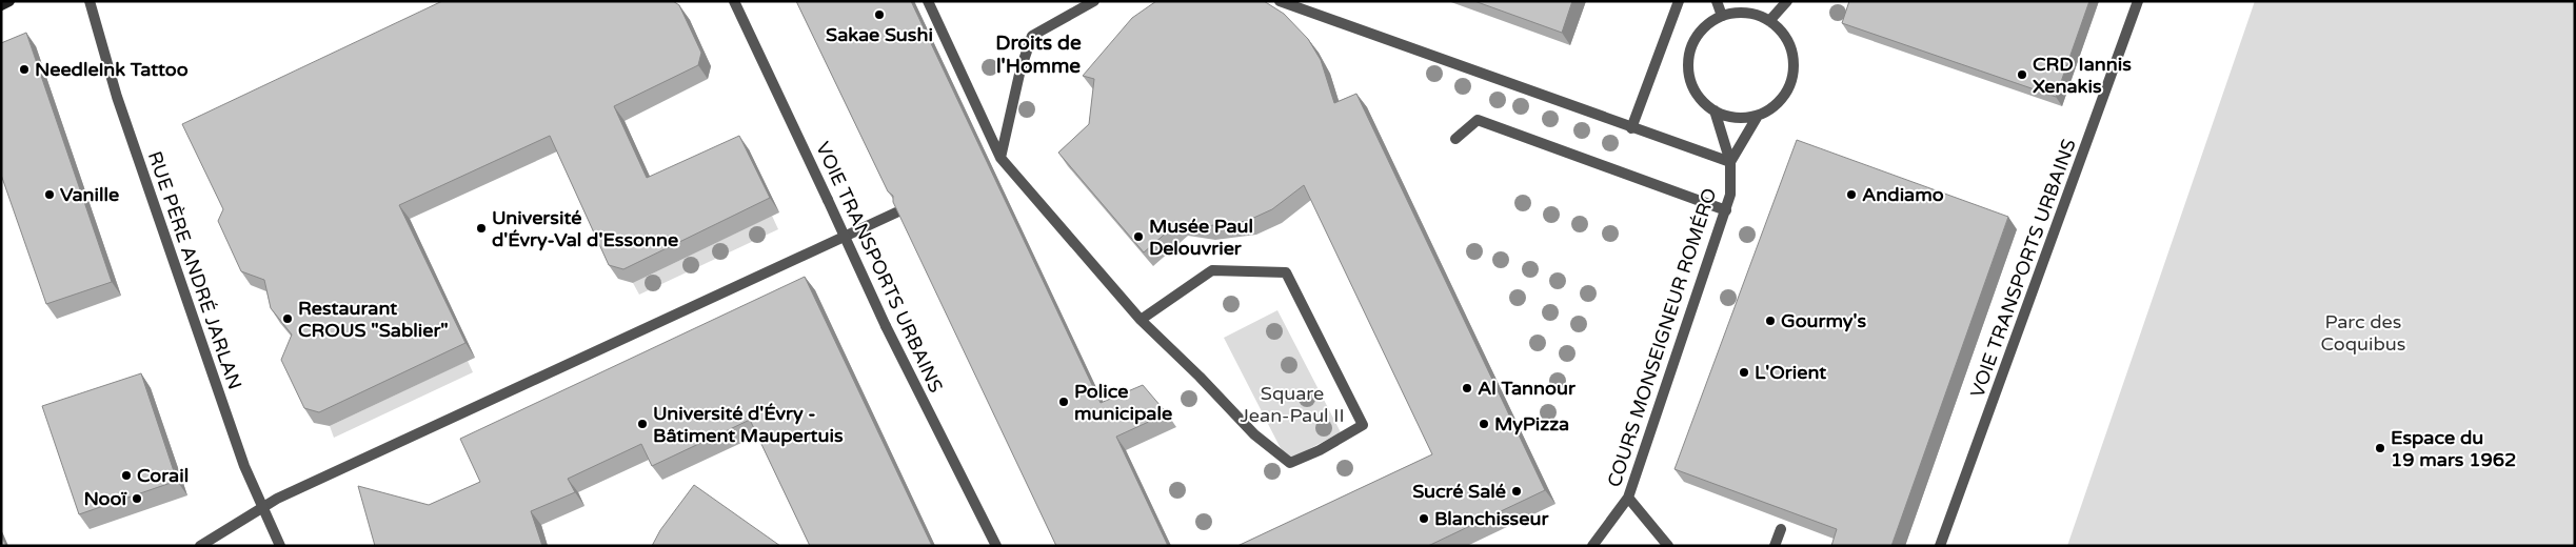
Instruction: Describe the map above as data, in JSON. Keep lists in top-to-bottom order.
{
  "streets": {
    "street": ["VOIE TRANSPORTS URBAINS", "RUE PÈRE ANDRÉ JARLAN", "COURS MONSEIGNEUR ROMÉRO"]
  },
  "districts": ["Droits de l'Homme"],
  "parks": ["Parc des Coquibus", "Square Jean-Paul II"],
  "places": [
    "Sakae Sushi",
    "NeedleInk Tattoo",
    "CRD Iannis Xenakis",
    "Vanille",
    "Andiamo",
    "Université d'Évry-Val d'Essonne",
    "Musée Paul Delouvrier",
    "Restaurant CROUS \"Sablier\"",
    "Gourmy's",
    "L'Orient",
    "Al Tannour",
    "Police municipale",
    "Université d'Évry - Bâtiment Maupertuis",
    "MyPizza",
    "Espace du 19 mars 1962",
    "Corail",
    "Sucré Salé",
    "Nooï",
    "Blanchisseur"
  ]
}
